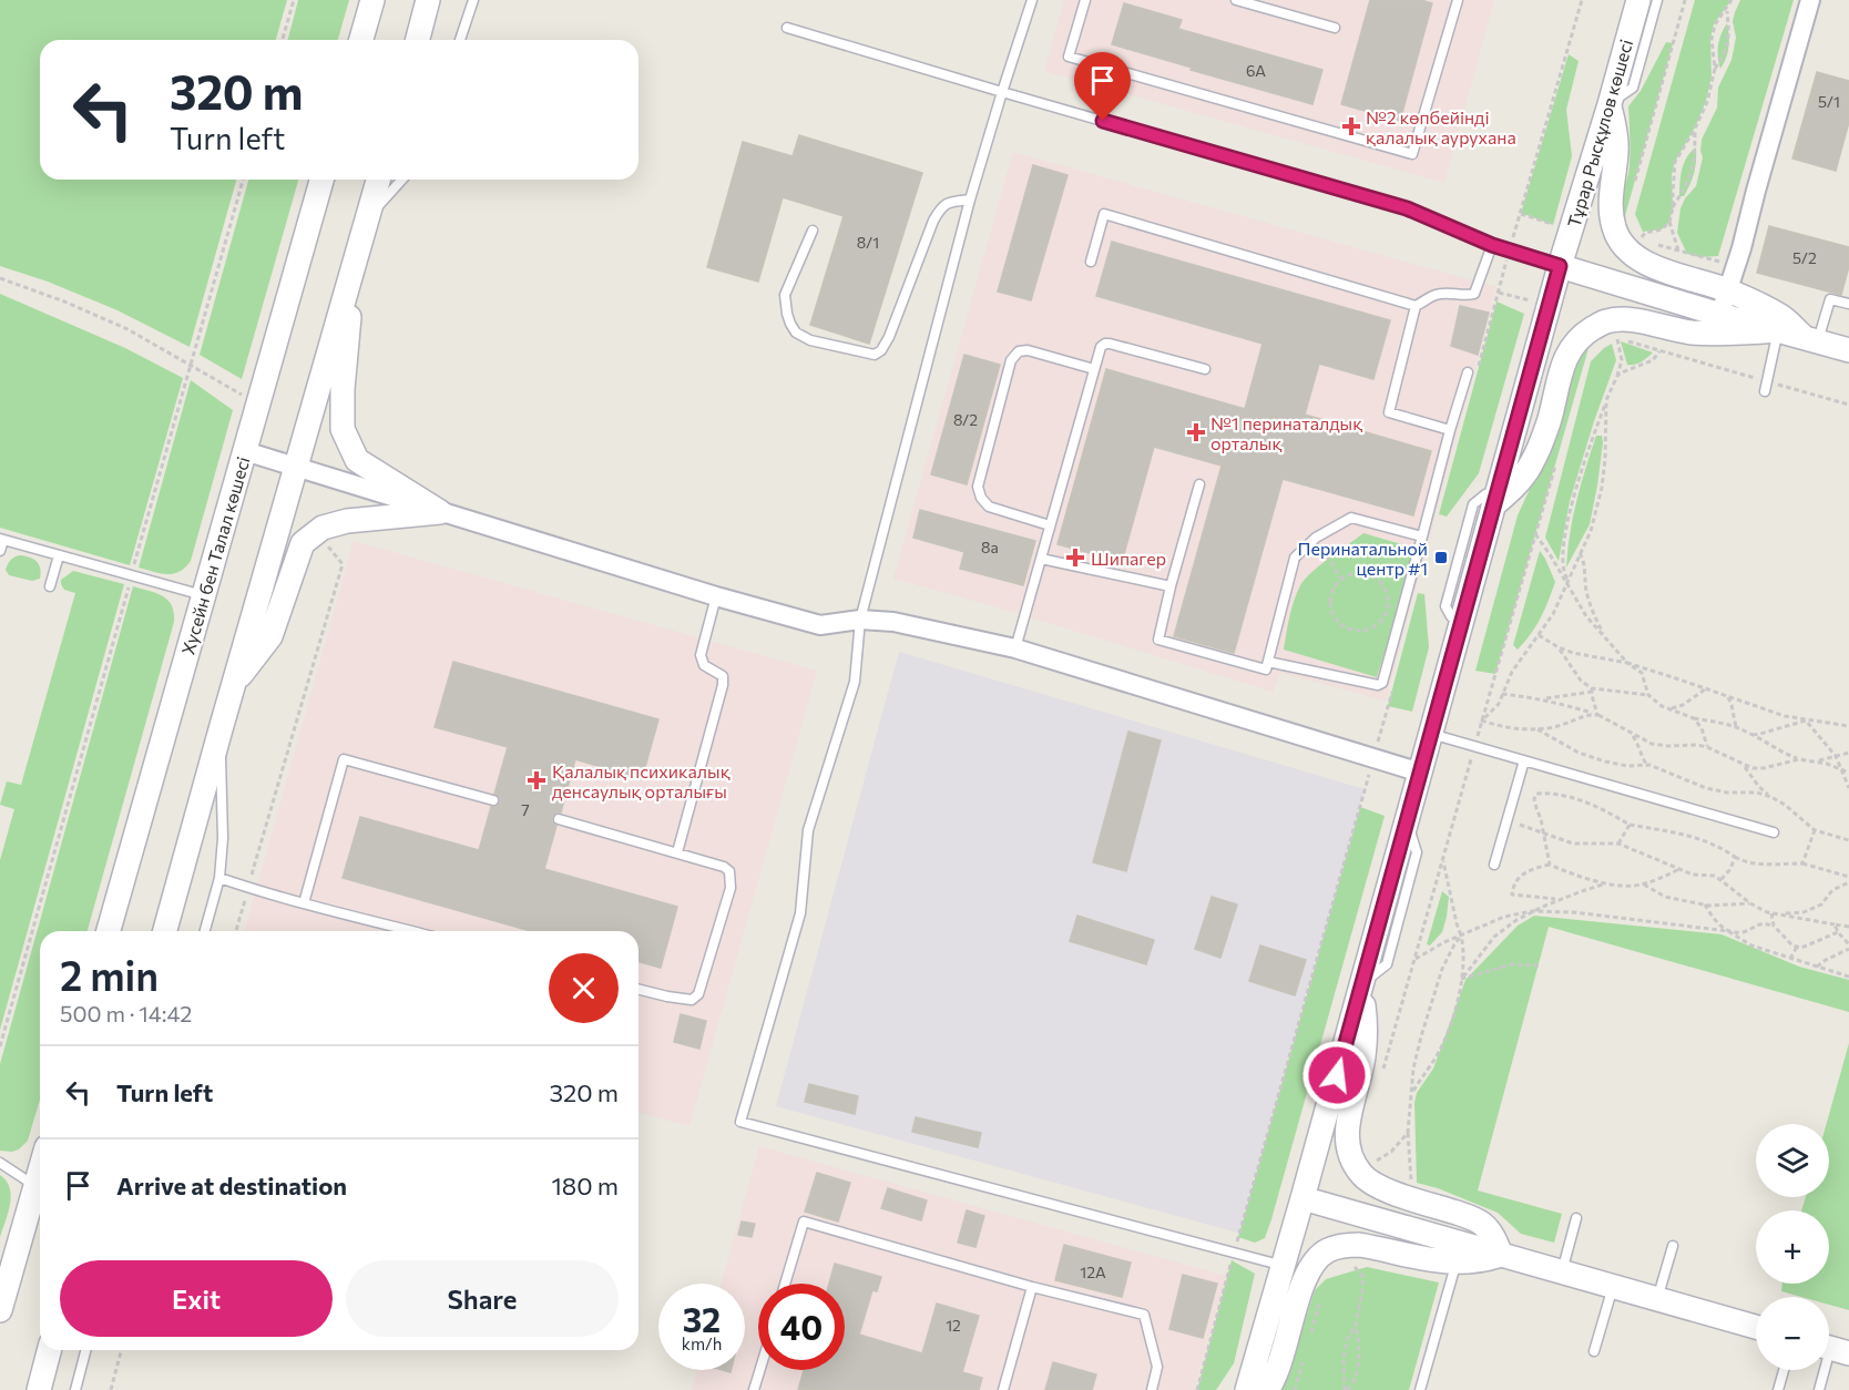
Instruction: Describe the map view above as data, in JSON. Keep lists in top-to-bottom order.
{
  "streets": {
    "street": ["Тұрар Рысқұлов көшесі", "Хусейн бен Талал көшесі"]
  },
  "places": {
    "health": [
      "№2 көпбейінді қалалық аурухана",
      "№1 перинаталдық орталық",
      "Шипагер",
      "Қалалық психикалық денсаулық орталығы"
    ],
    "transit": ["Перинатальной центр #1"]
  },
  "house_numbers": [
    "6А",
    "5/1",
    "8/1",
    "5/2",
    "8/2",
    "8а",
    "7",
    "12А",
    "12"
  ],
  "page": {
    "turn": ["320 m", "Turn left"],
    "heading": ["2 min", "500 m · 14:42"],
    "list": [
      {
        "name": "Turn left",
        "value": "320 m"
      },
      {
        "name": "Arrive at destination",
        "value": "180 m"
      }
    ],
    "map_buttons": ["+", "−"],
    "buttons": ["Exit", "Share"],
    "speed": "32 km/h",
    "limit": "40"
  }
}
